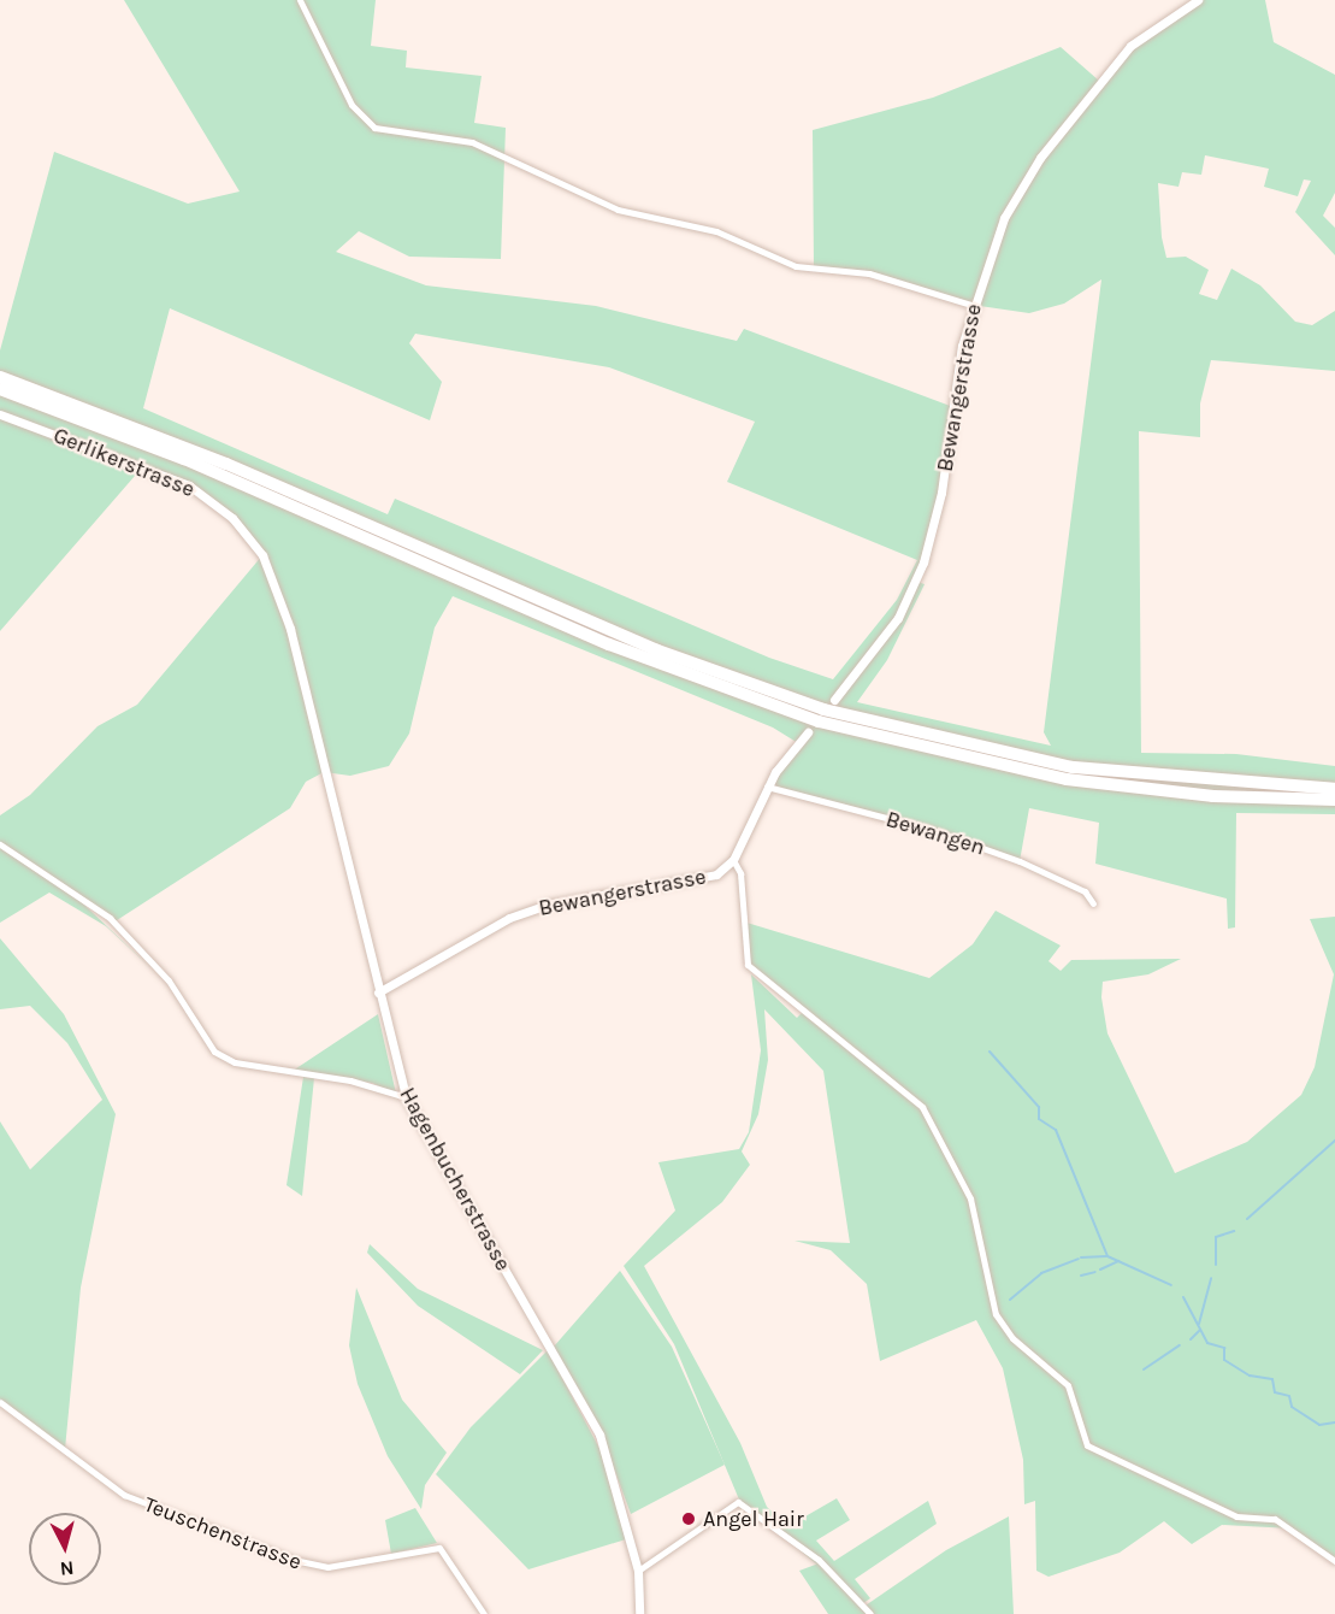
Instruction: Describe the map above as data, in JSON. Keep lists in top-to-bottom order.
{
  "streets": {
    "street": [
      "Bewangerstrasse",
      "Gerlikerstrasse",
      "Bewangen",
      "Hagenbucherstrasse",
      "Teuschenstrasse"
    ]
  },
  "crossings": [
    ["Bewangerstrasse", "Bewangen"],
    ["Bewangerstrasse", "Hagenbucherstrasse"],
    ["Gerlikerstrasse", "Hagenbucherstrasse"]
  ],
  "places": ["Angel Hair"],
  "north": "bottom"
}
